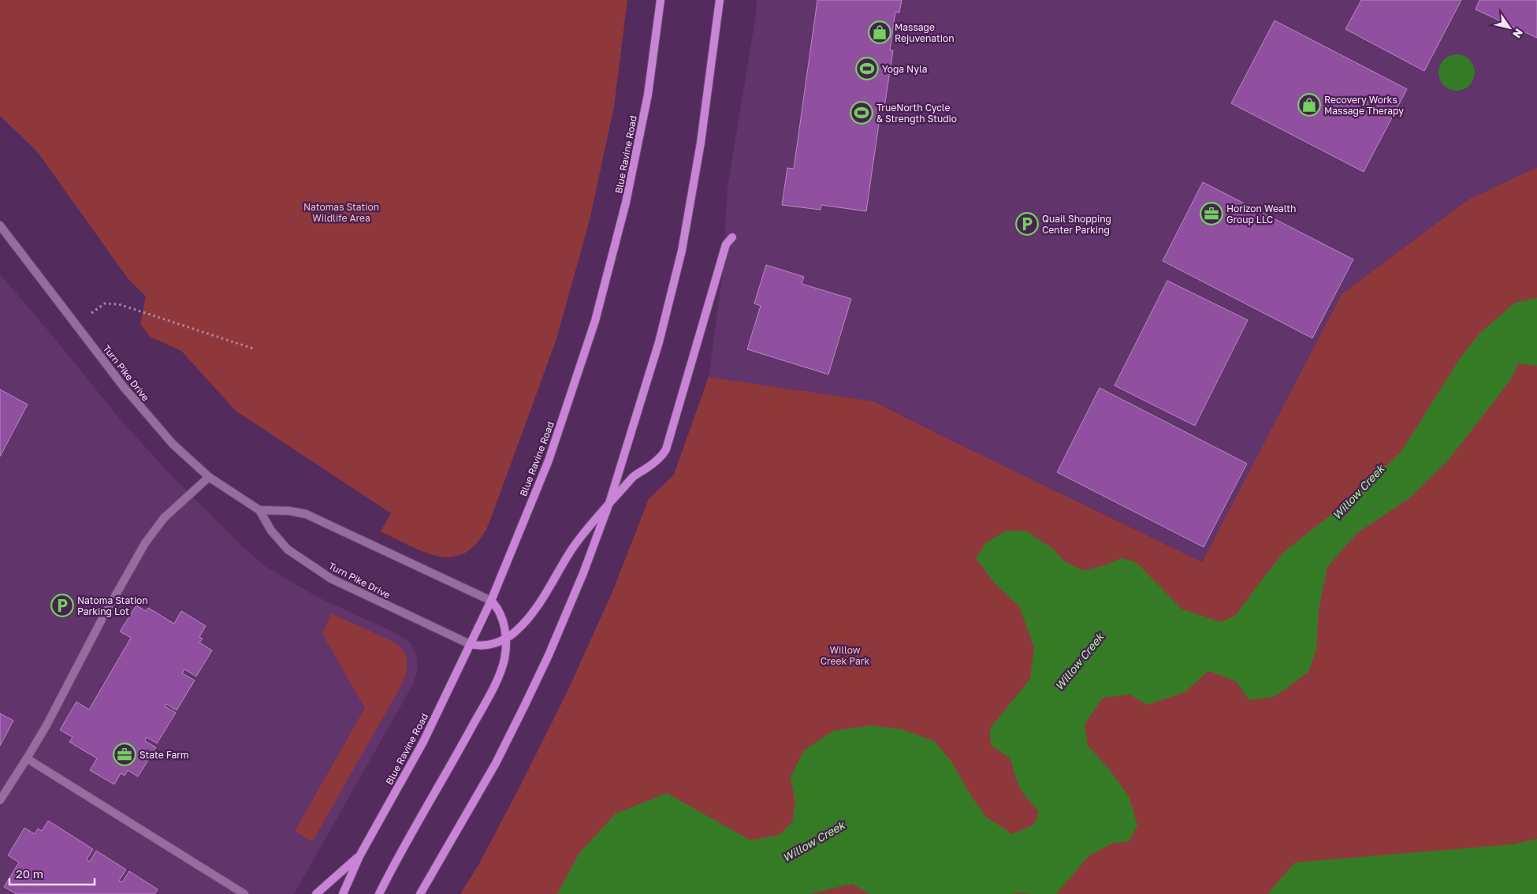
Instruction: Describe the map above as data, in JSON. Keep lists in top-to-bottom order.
{
  "streets": {
    "main road": ["Blue Ravine Road"],
    "street": ["Turn Pike Drive"]
  },
  "crossings": [
    ["Blue Ravine Road", "Turn Pike Drive"]
  ],
  "water": ["Willow Creek"],
  "parks": ["Natomas Station Wildlife Area", "Willow Creek Park"],
  "places": {
    "shop": ["Massage Rejuvenation", "Recovery Works Massage Therapy"],
    "sports": ["Yoga Nyla", "TrueNorth Cycle & Strength Studio"],
    "office": ["Horizon Wealth Group LLC", "State Farm"],
    "parking": ["Quail Shopping Center Parking", "Natoma Station Parking Lot"]
  },
  "scale_bar": "20 m",
  "north": "bottom right"
}
